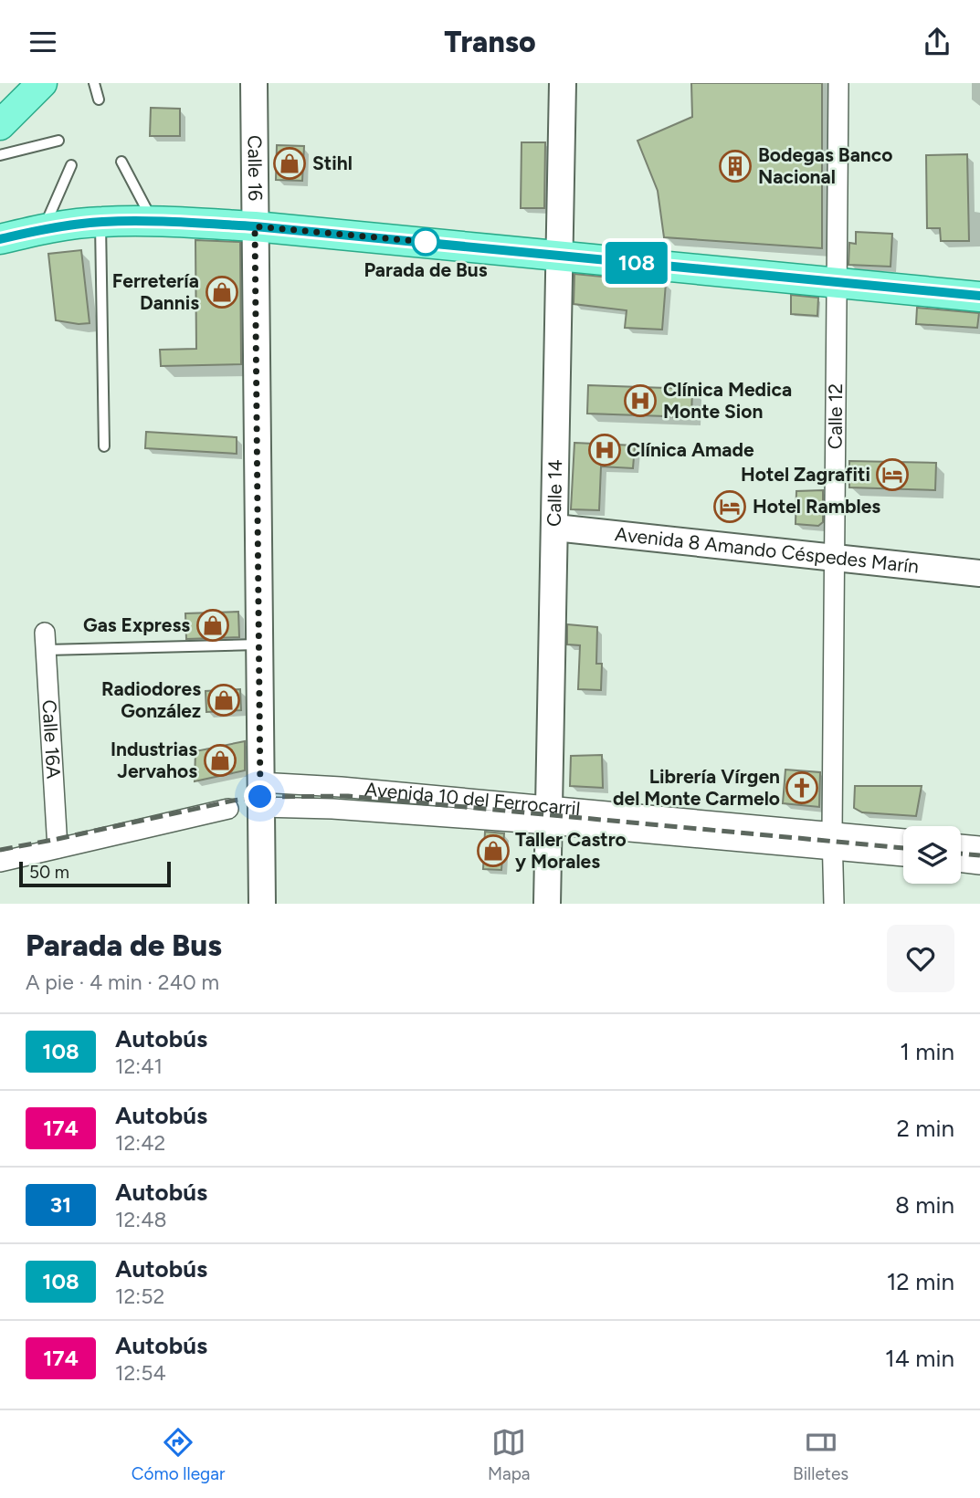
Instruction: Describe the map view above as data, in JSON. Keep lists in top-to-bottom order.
{
  "streets": {
    "main road": ["Calle 16", "Calle 14", "Avenida 8 Amando Céspedes Marín"],
    "street": ["Calle 12", "Calle 16A", "Avenida 10 del Ferrocarril"]
  },
  "crossings": [
    ["Calle 16", "Avenida 10 del Ferrocarril"],
    ["Calle 12", "Avenida 8 Amando Céspedes Marín"],
    ["Calle 12", "Avenida 10 del Ferrocarril"],
    ["Calle 14", "Avenida 8 Amando Céspedes Marín"],
    ["Calle 14", "Avenida 10 del Ferrocarril"]
  ],
  "places": {
    "shop": [
      "Stihl",
      "Ferretería Dannis",
      "Gas Express",
      "Radiodores González",
      "Industrias Jervahos",
      "Taller Castro y Morales"
    ],
    "building": ["Bodegas Banco Nacional"],
    "other": ["Parada de Bus"],
    "hospital": ["Clínica Medica Monte Sion", "Clínica Amade"],
    "hotel": ["Hotel Zagrafiti", "Hotel Rambles"],
    "church": ["Librería Vírgen del Monte Carmelo"]
  },
  "lines": ["bus line 108"],
  "scale_bar": "50 m",
  "page": {
    "header": "Transo",
    "on_map": "108",
    "scale": "50 m",
    "heading": ["Parada de Bus", "A pie · 4 min · 240 m"],
    "list": [
      {
        "mark": "108",
        "name": "Autobús",
        "note": "12:41",
        "value": "1 min"
      },
      {
        "mark": "174",
        "name": "Autobús",
        "note": "12:42",
        "value": "2 min"
      },
      {
        "mark": "31",
        "name": "Autobús",
        "note": "12:48",
        "value": "8 min"
      },
      {
        "mark": "108",
        "name": "Autobús",
        "note": "12:52",
        "value": "12 min"
      },
      {
        "mark": "174",
        "name": "Autobús",
        "note": "12:54",
        "value": "14 min"
      }
    ],
    "tabs": ["Cómo llegar", "Mapa", "Billetes"]
  }
}
